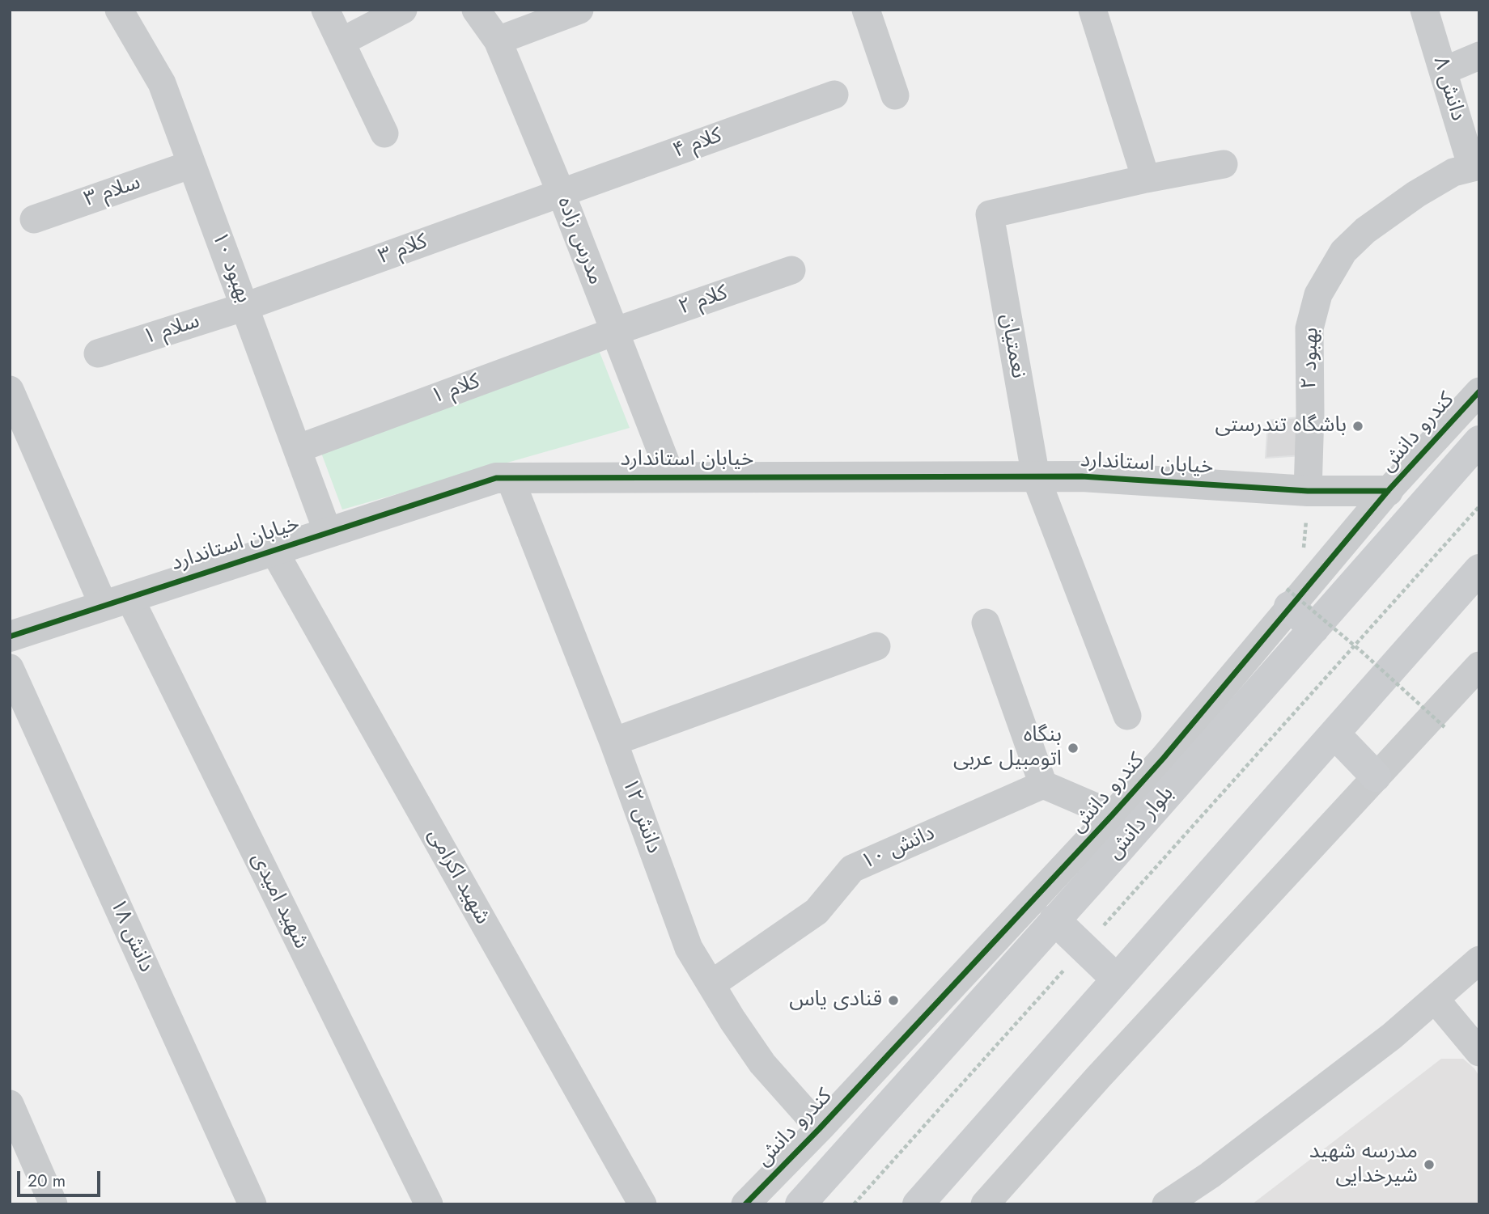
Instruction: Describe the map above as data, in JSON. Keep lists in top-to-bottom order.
{
  "streets": {
    "main road": ["بلوار دانش"],
    "street": [
      "دانش ۸",
      "کلام ۴",
      "سلام ۳",
      "مدرس زاده",
      "کلام ۳",
      "بهبود ۱۰",
      "کلام ۲",
      "سلام ۱",
      "نعمتیان",
      "بهبود ۲",
      "کلام ۱",
      "کندرو دانش",
      "خیابان استاندارد",
      "دانش ۱۲",
      "دانش ۱۰",
      "شهید اکرامی",
      "شهید امیدی",
      "دانش ۱۸"
    ]
  },
  "crossings": [
    ["دانش ۸", "بهبود ۲"],
    ["کلام ۴", "مدرس زاده"],
    ["کلام ۴", "کلام ۳"],
    ["سلام ۳", "بهبود ۱۰"],
    ["مدرس زاده", "کلام ۳"],
    ["مدرس زاده", "کلام ۲"],
    ["مدرس زاده", "کلام ۱"],
    ["مدرس زاده", "خیابان استاندارد"],
    ["کلام ۳", "بهبود ۱۰"],
    ["کلام ۳", "سلام ۱"],
    ["بهبود ۱۰", "سلام ۱"],
    ["بهبود ۱۰", "کلام ۱"],
    ["بهبود ۱۰", "خیابان استاندارد"],
    ["کلام ۲", "کلام ۱"],
    ["نعمتیان", "خیابان استاندارد"],
    ["بهبود ۲", "خیابان استاندارد"],
    ["کندرو دانش", "خیابان استاندارد"],
    ["کندرو دانش", "دانش ۱۲"],
    ["خیابان استاندارد", "دانش ۱۲"],
    ["خیابان استاندارد", "شهید اکرامی"],
    ["خیابان استاندارد", "شهید امیدی"],
    ["دانش ۱۲", "دانش ۱۰"]
  ],
  "places": [
    "باشگاه تندرستی",
    "بنگاه اتومبیل عربی",
    "قنادی یاس",
    "مدرسه شهید شیرخدایی"
  ],
  "scale_bar": "20 m"
}
